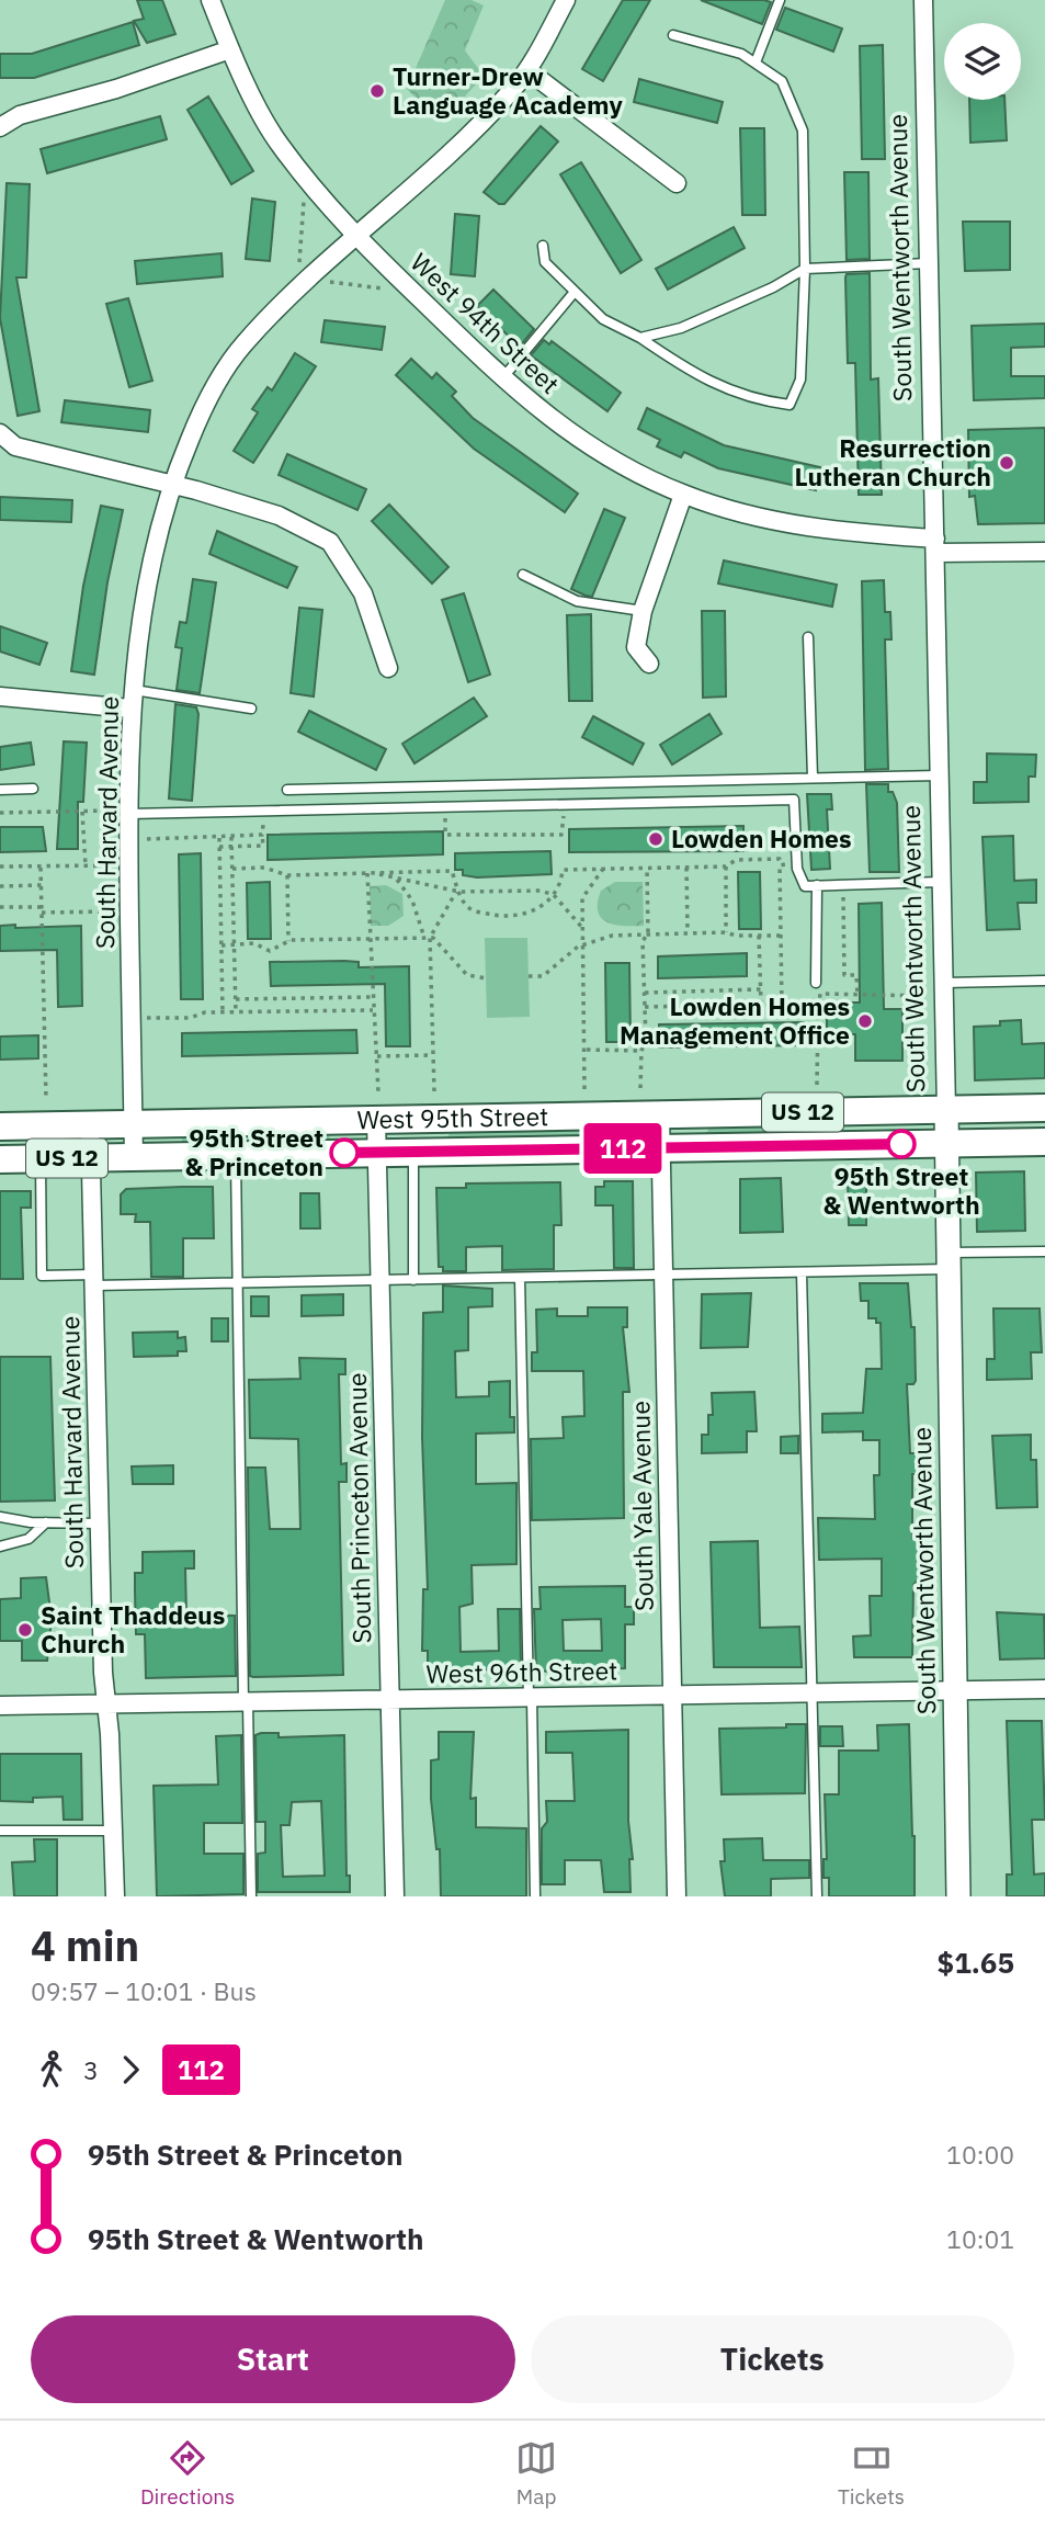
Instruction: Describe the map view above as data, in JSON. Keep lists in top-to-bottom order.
{
  "streets": {
    "main road": ["US 12", "West 95th Street"],
    "street": [
      "South Wentworth Avenue",
      "West 94th Street",
      "South Harvard Avenue",
      "South Yale Avenue",
      "South Princeton Avenue",
      "West 96th Street"
    ]
  },
  "crossings": [
    ["South Wentworth Avenue", "West 94th Street"],
    ["South Wentworth Avenue", "West 95th Street"],
    ["South Wentworth Avenue", "West 96th Street"],
    ["West 94th Street", "South Harvard Avenue"],
    ["South Harvard Avenue", "West 95th Street"],
    ["South Harvard Avenue", "West 96th Street"],
    ["West 95th Street", "South Yale Avenue"],
    ["West 95th Street", "South Princeton Avenue"],
    ["South Yale Avenue", "West 96th Street"],
    ["South Princeton Avenue", "West 96th Street"]
  ],
  "places": [
    "Turner-Drew Language Academy",
    "Resurrection Lutheran Church",
    "Lowden Homes",
    "Lowden Homes Management Office",
    "95th Street & Wentworth",
    "95th Street & Princeton",
    "Saint Thaddeus Church"
  ],
  "lines": ["bus line 112"],
  "page": {
    "on_map": "112",
    "heading": ["4 min", "09:57 – 10:01 · Bus", "$1.65"],
    "legs": ["3", "112"],
    "list": [
      {
        "name": "95th Street & Princeton",
        "value": "10:00"
      },
      {
        "name": "95th Street & Wentworth",
        "value": "10:01"
      }
    ],
    "buttons": ["Start", "Tickets"],
    "tabs": ["Directions", "Map", "Tickets"]
  }
}
